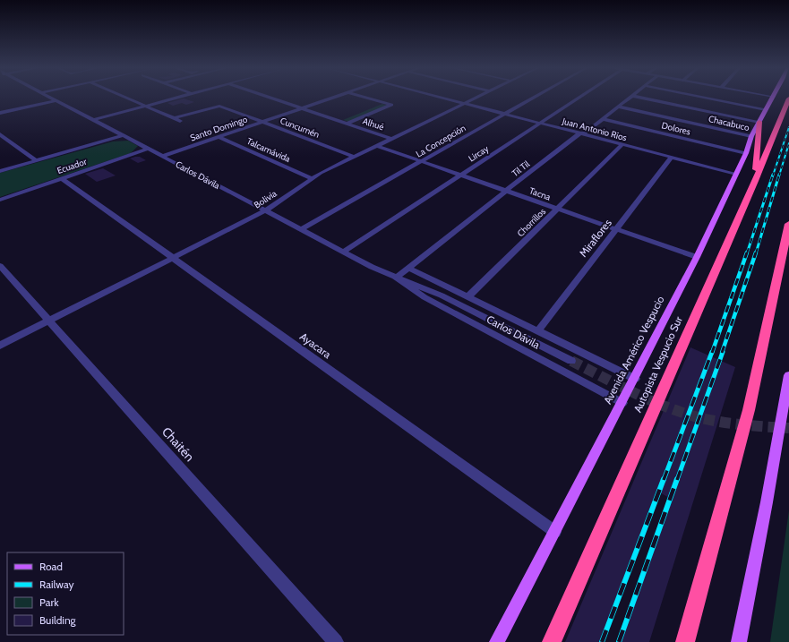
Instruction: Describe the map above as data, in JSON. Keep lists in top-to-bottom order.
{
  "streets": {
    "highway": ["Autopista Vespucio Sur"],
    "main road": ["Avenida Américo Vespucio"],
    "street": [
      "Chacabuco",
      "Alhué",
      "Cuncumén",
      "Santo Domingo",
      "Dolores",
      "Juan Antonio Ríos",
      "La Concepción",
      "Talcamávida",
      "Lircay",
      "Ecuador",
      "Til Til",
      "Carlos Dávila",
      "Tacna",
      "Bolivia",
      "Chorrillos",
      "Miraflores",
      "Ayacara",
      "Chaitén"
    ]
  },
  "crossings": [
    ["Chacabuco", "Til Til"],
    ["Chacabuco", "Avenida Américo Vespucio"],
    ["Alhué", "Santo Domingo"],
    ["Alhué", "Bolivia"],
    ["Cuncumén", "Santo Domingo"],
    ["Cuncumén", "Bolivia"],
    ["Santo Domingo", "Talcamávida"],
    ["Santo Domingo", "Carlos Dávila"],
    ["Dolores", "Til Til"],
    ["Dolores", "Avenida Américo Vespucio"],
    ["Juan Antonio Ríos", "La Concepción"],
    ["Juan Antonio Ríos", "Lircay"],
    ["Juan Antonio Ríos", "Til Til"],
    ["Juan Antonio Ríos", "Bolivia"],
    ["Juan Antonio Ríos", "Chorrillos"],
    ["Juan Antonio Ríos", "Miraflores"],
    ["Juan Antonio Ríos", "Avenida Américo Vespucio"],
    ["La Concepción", "Carlos Dávila"],
    ["La Concepción", "Tacna"],
    ["Talcamávida", "Bolivia"],
    ["Lircay", "Carlos Dávila"],
    ["Lircay", "Tacna"],
    ["Ecuador", "Carlos Dávila"],
    ["Ecuador", "Ayacara"],
    ["Til Til", "Carlos Dávila"],
    ["Til Til", "Tacna"],
    ["Carlos Dávila", "Bolivia"],
    ["Carlos Dávila", "Chorrillos"],
    ["Carlos Dávila", "Miraflores"],
    ["Carlos Dávila", "Avenida Américo Vespucio"],
    ["Tacna", "Bolivia"],
    ["Tacna", "Chorrillos"],
    ["Tacna", "Miraflores"],
    ["Tacna", "Avenida Américo Vespucio"],
    ["Bolivia", "Ayacara"],
    ["Bolivia", "Chaitén"],
    ["Ayacara", "Avenida Américo Vespucio"]
  ],
  "legend": [
    "Road",
    "Railway",
    "Park",
    "Building"
  ]
}
